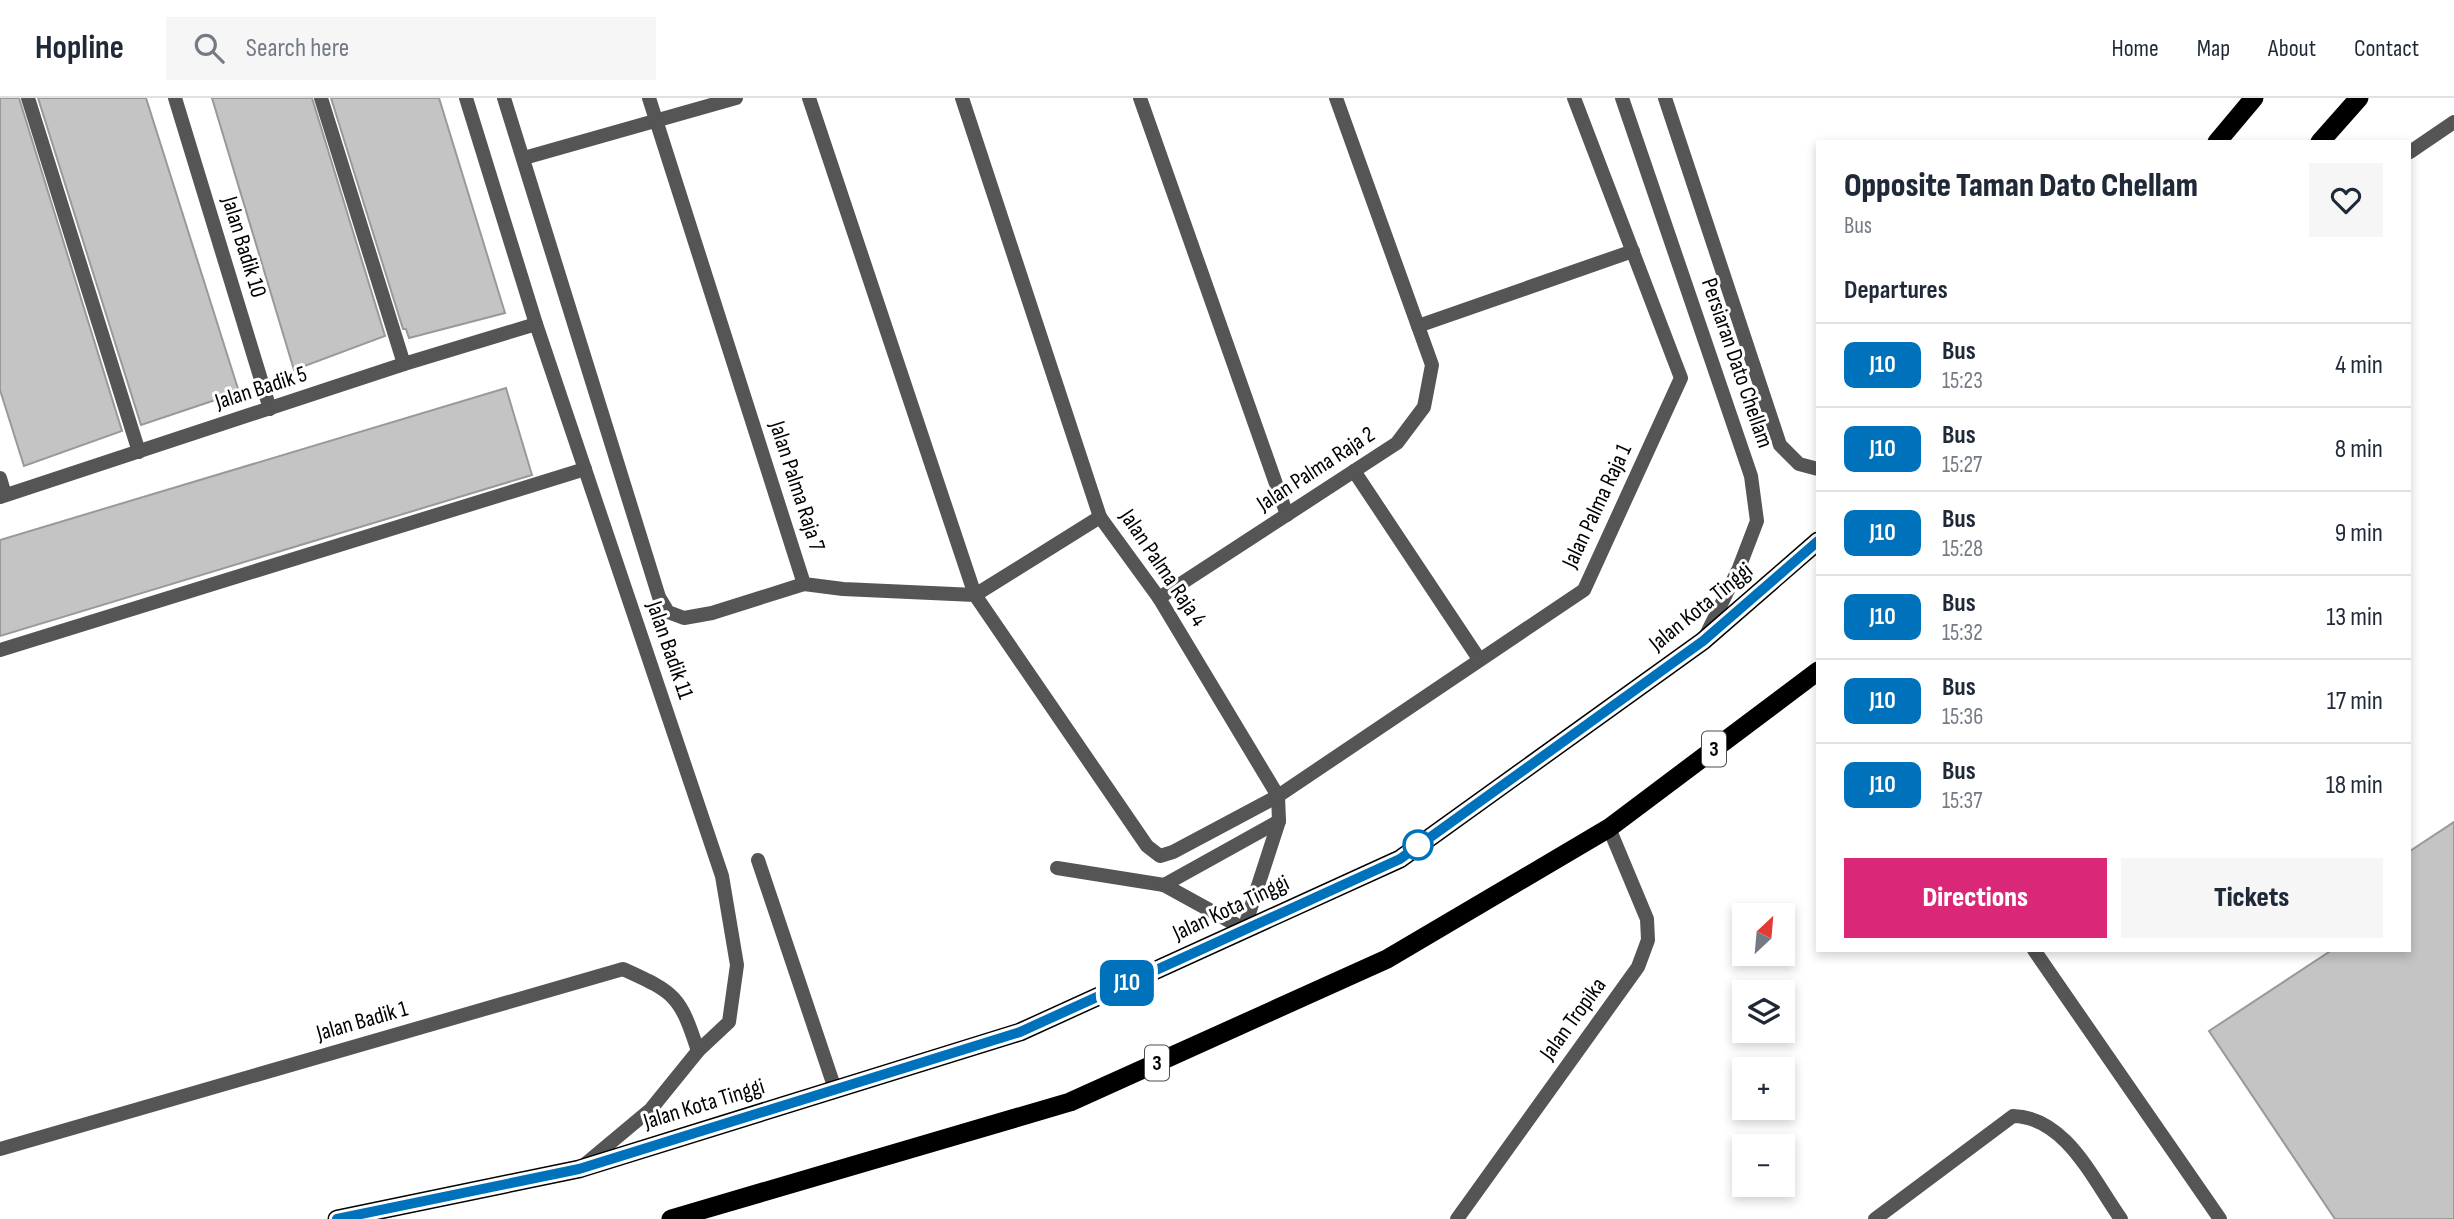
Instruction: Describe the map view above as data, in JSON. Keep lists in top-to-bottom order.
{
  "streets": {
    "highway": ["Jalan Kota Tinggi", "3"],
    "street": [
      "Jalan Badik 10",
      "Persiaran Dato Chellam",
      "Jalan Badik 5",
      "Jalan Palma Raja 2",
      "Jalan Palma Raja 7",
      "Jalan Palma Raja 1",
      "Jalan Palma Raja 4",
      "Jalan Badik 11",
      "Jalan Tropika",
      "Jalan Badik 1"
    ]
  },
  "crossings": [
    ["Jalan Badik 10", "Jalan Badik 5"],
    ["Persiaran Dato Chellam", "Jalan Kota Tinggi"],
    ["Jalan Badik 5", "Jalan Badik 11"],
    ["Jalan Palma Raja 2", "Jalan Palma Raja 4"],
    ["Jalan Palma Raja 7", "Jalan Palma Raja 1"],
    ["Jalan Palma Raja 1", "Jalan Palma Raja 4"],
    ["Jalan Palma Raja 4", "Jalan Kota Tinggi"],
    ["Jalan Kota Tinggi", "Jalan Badik 11"],
    ["Jalan Badik 11", "Jalan Badik 1"],
    ["3", "Jalan Tropika"]
  ],
  "lines": ["bus line J10"],
  "north": "top right",
  "page": {
    "header": "Hopline",
    "search": "Search here",
    "nav": [
      "Home",
      "Map",
      "About",
      "Contact"
    ],
    "on_map": "J10",
    "heading": [
      ["Opposite Taman Dato Chellam", "Bus"],
      "Departures"
    ],
    "list": [
      {
        "mark": "J10",
        "name": "Bus",
        "note": "15:23",
        "value": "4 min"
      },
      {
        "mark": "J10",
        "name": "Bus",
        "note": "15:27",
        "value": "8 min"
      },
      {
        "mark": "J10",
        "name": "Bus",
        "note": "15:28",
        "value": "9 min"
      },
      {
        "mark": "J10",
        "name": "Bus",
        "note": "15:32",
        "value": "13 min"
      },
      {
        "mark": "J10",
        "name": "Bus",
        "note": "15:36",
        "value": "17 min"
      },
      {
        "mark": "J10",
        "name": "Bus",
        "note": "15:37",
        "value": "18 min"
      }
    ],
    "buttons": ["Directions", "Tickets"],
    "map_buttons": ["+", "−"]
  }
}
